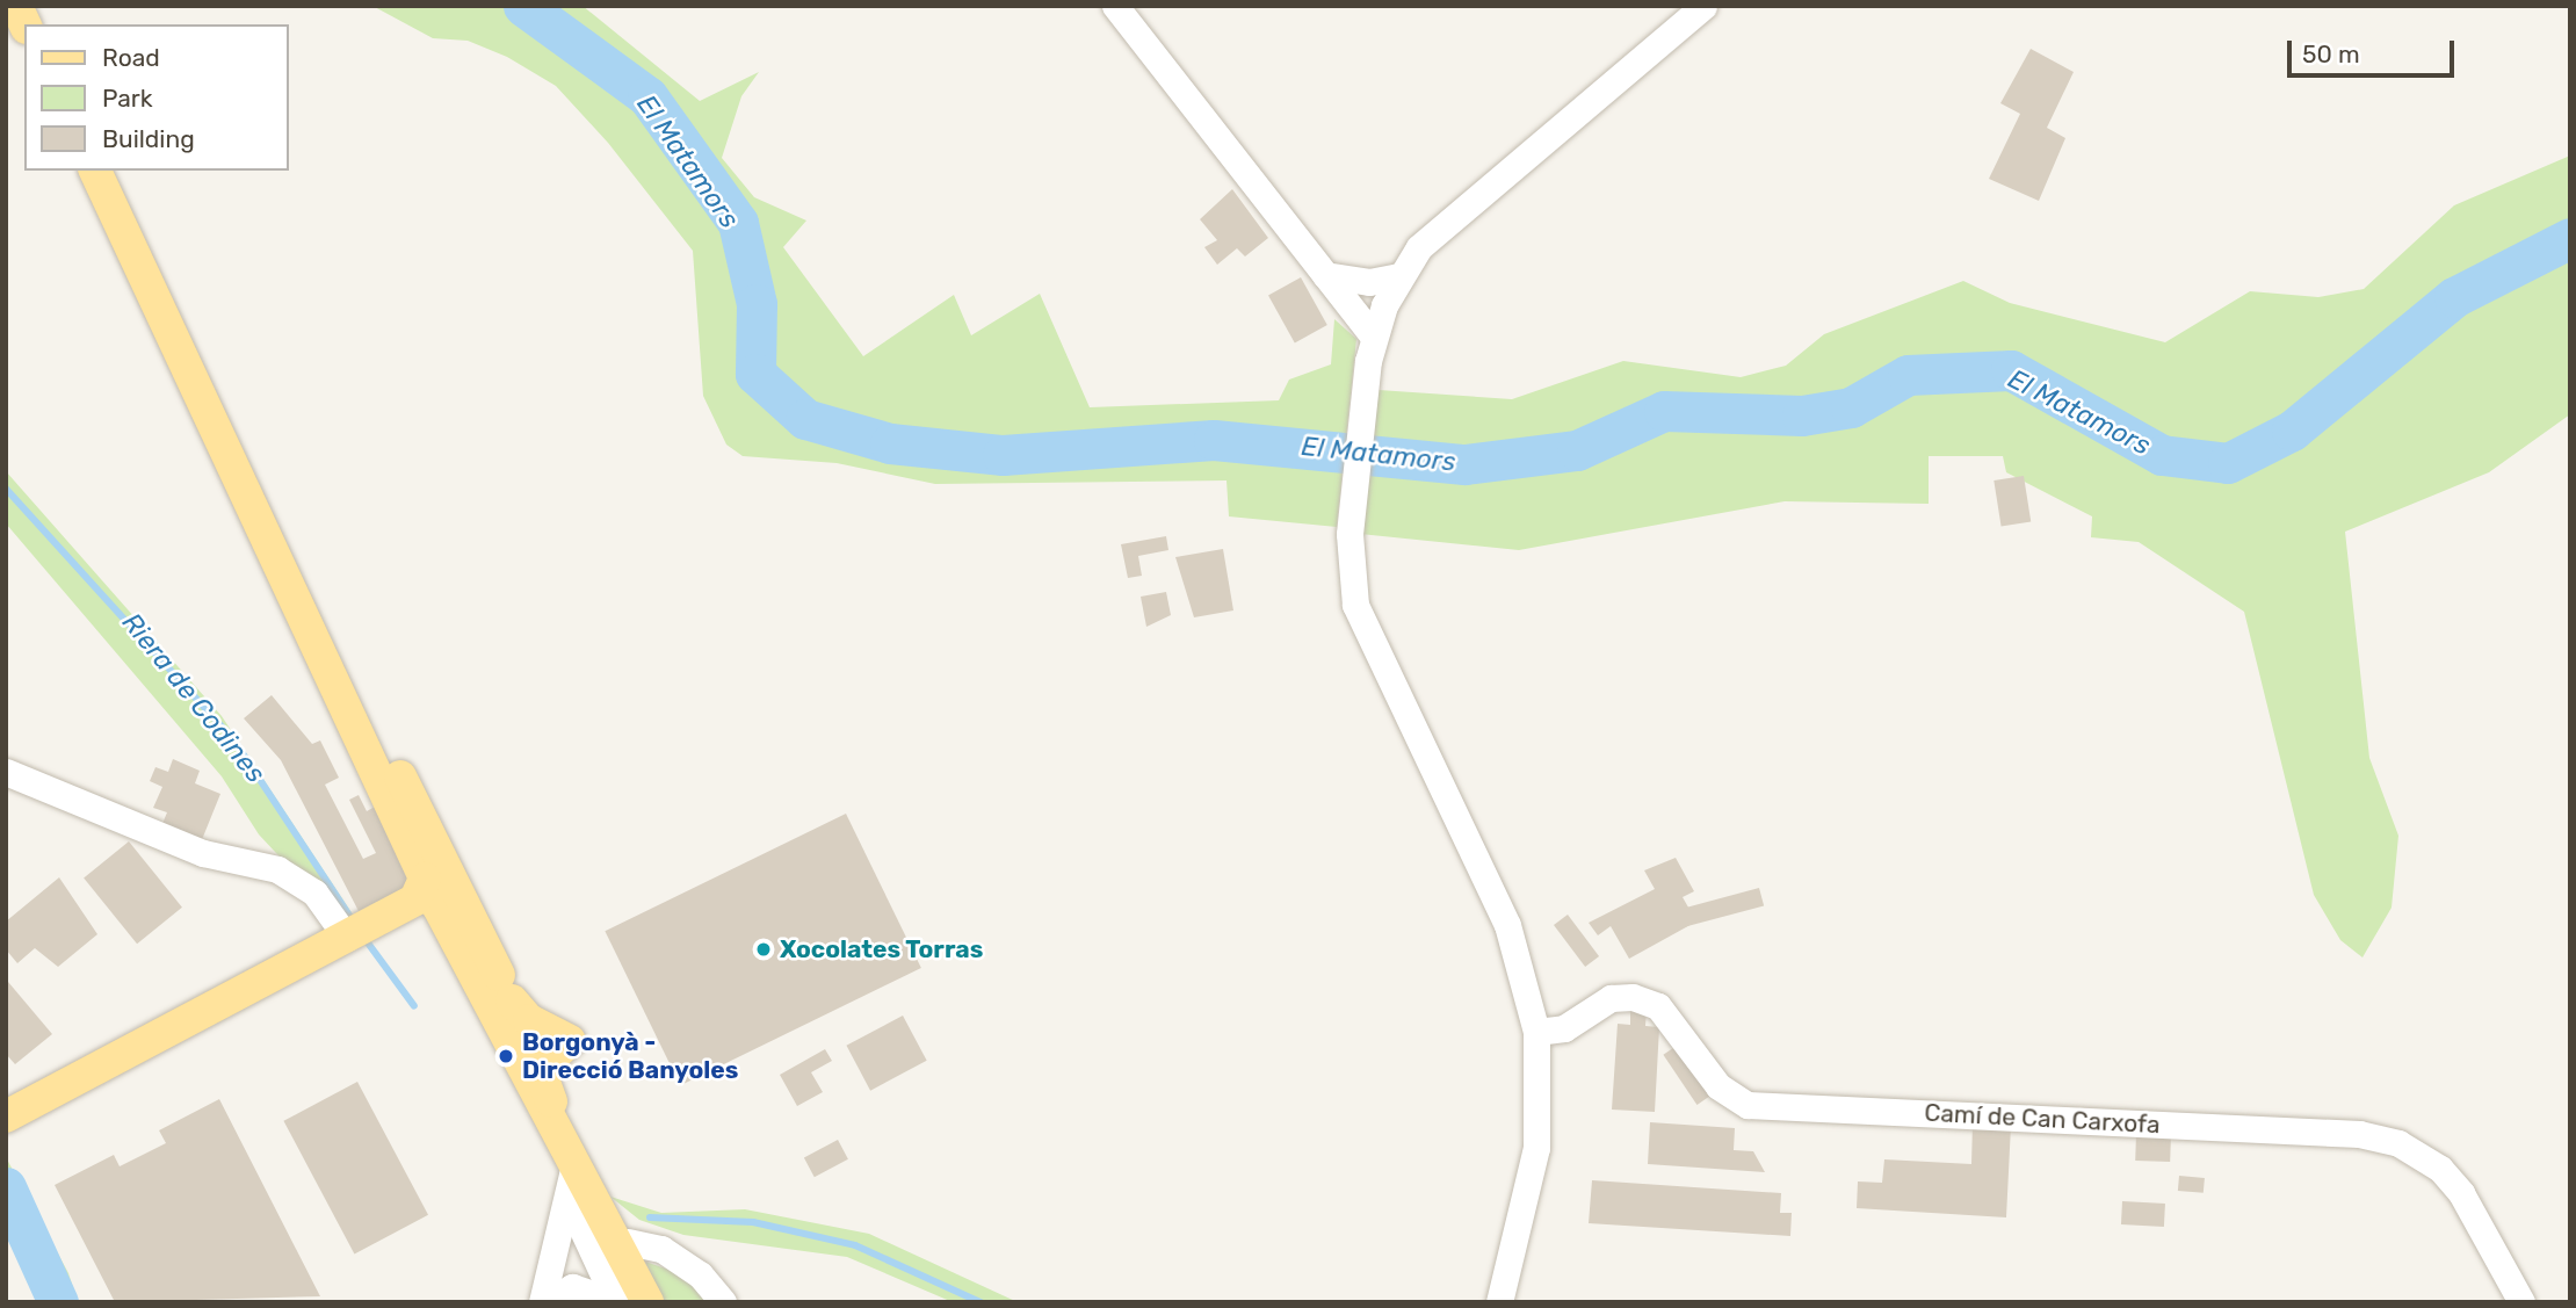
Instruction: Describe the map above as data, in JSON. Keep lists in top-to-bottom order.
{
  "streets": {
    "street": ["Camí de Can Carxofa"]
  },
  "water": ["El Matamors", "Riera de Codines"],
  "places": ["Xocolates Torras", "Borgonyà - Direcció Banyoles"],
  "legend": ["Road", "Park", "Building"],
  "scale_bar": "50 m"
}
